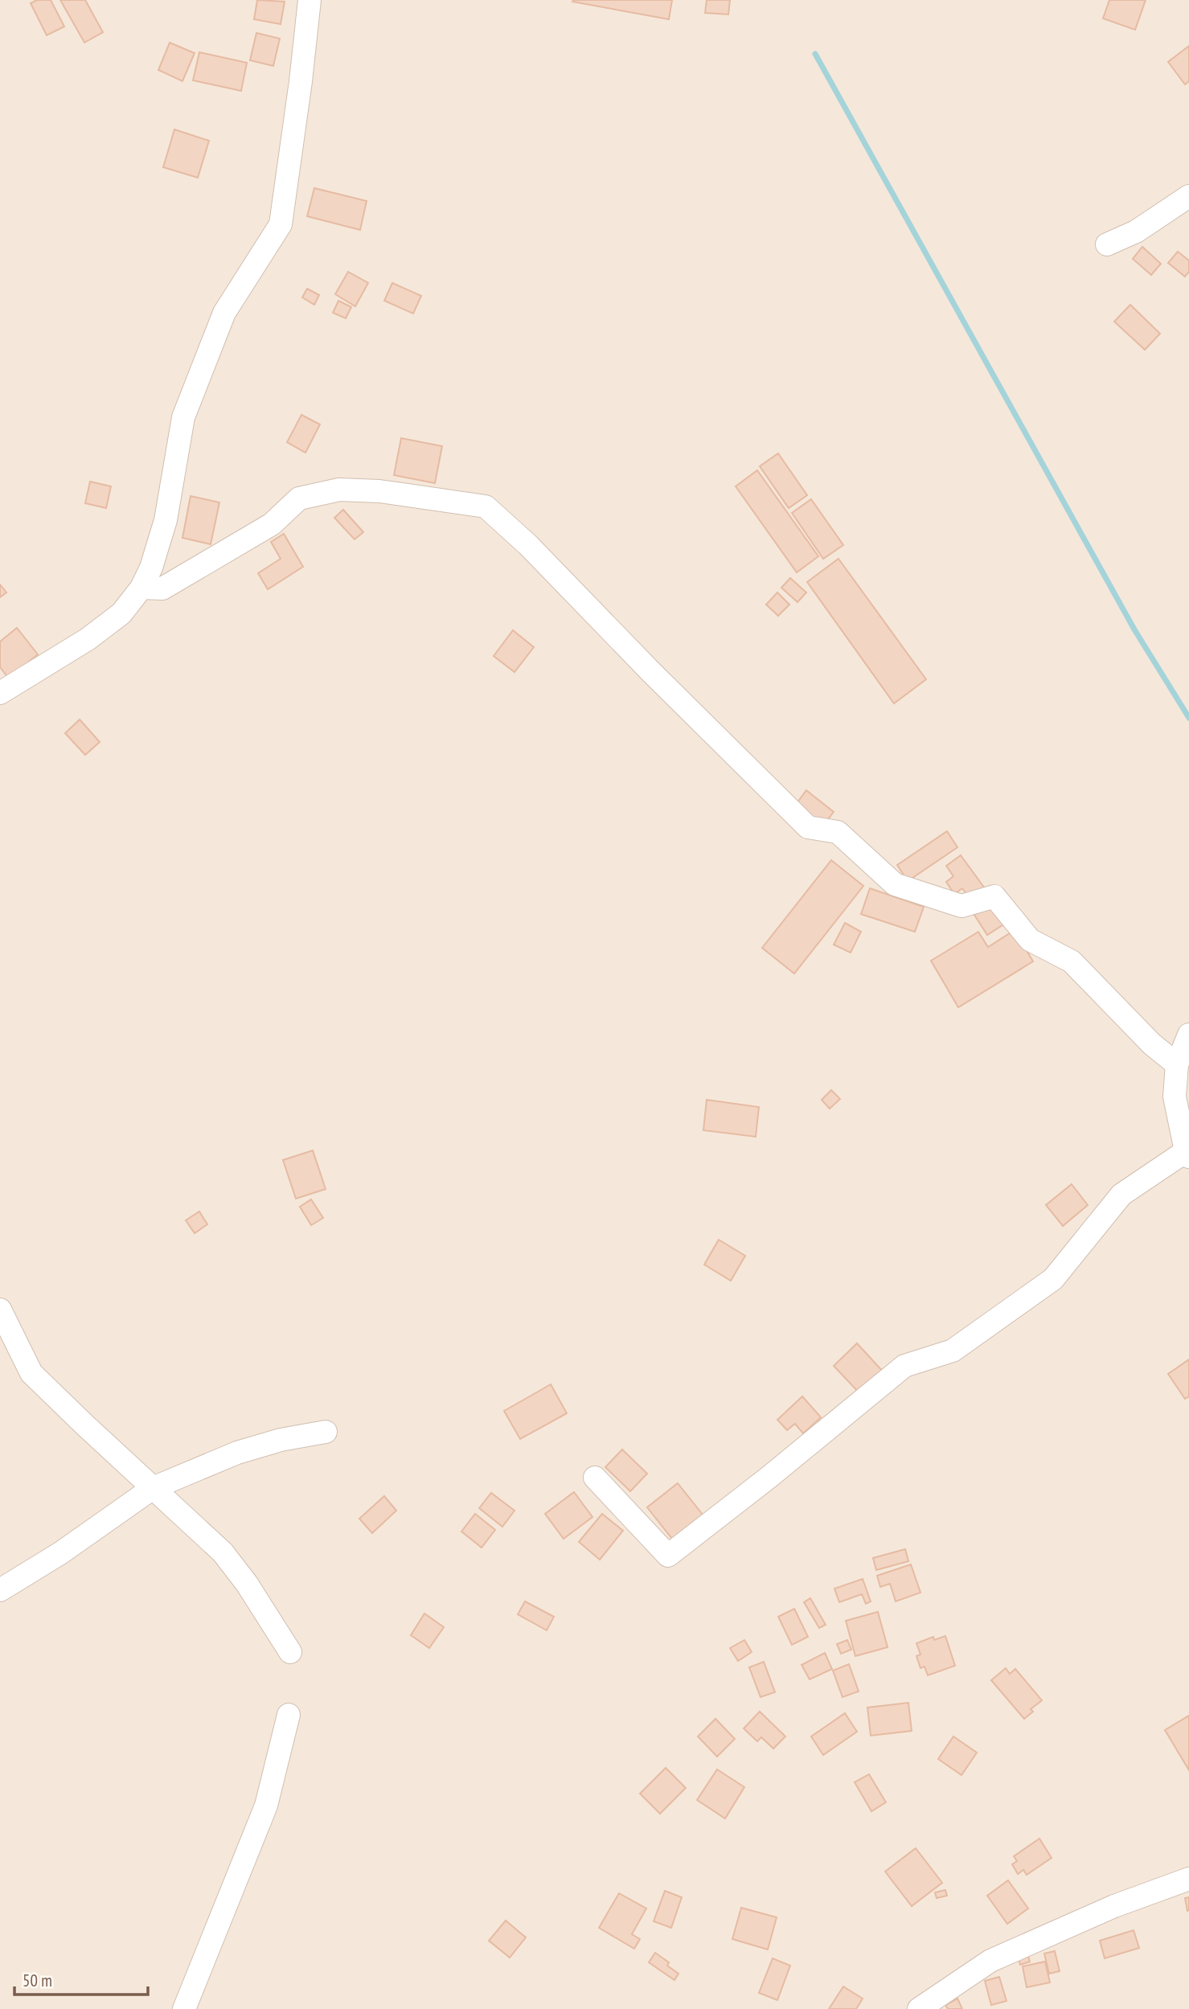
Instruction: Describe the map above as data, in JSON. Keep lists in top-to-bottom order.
{
  "scale_bar": "50 m"
}
